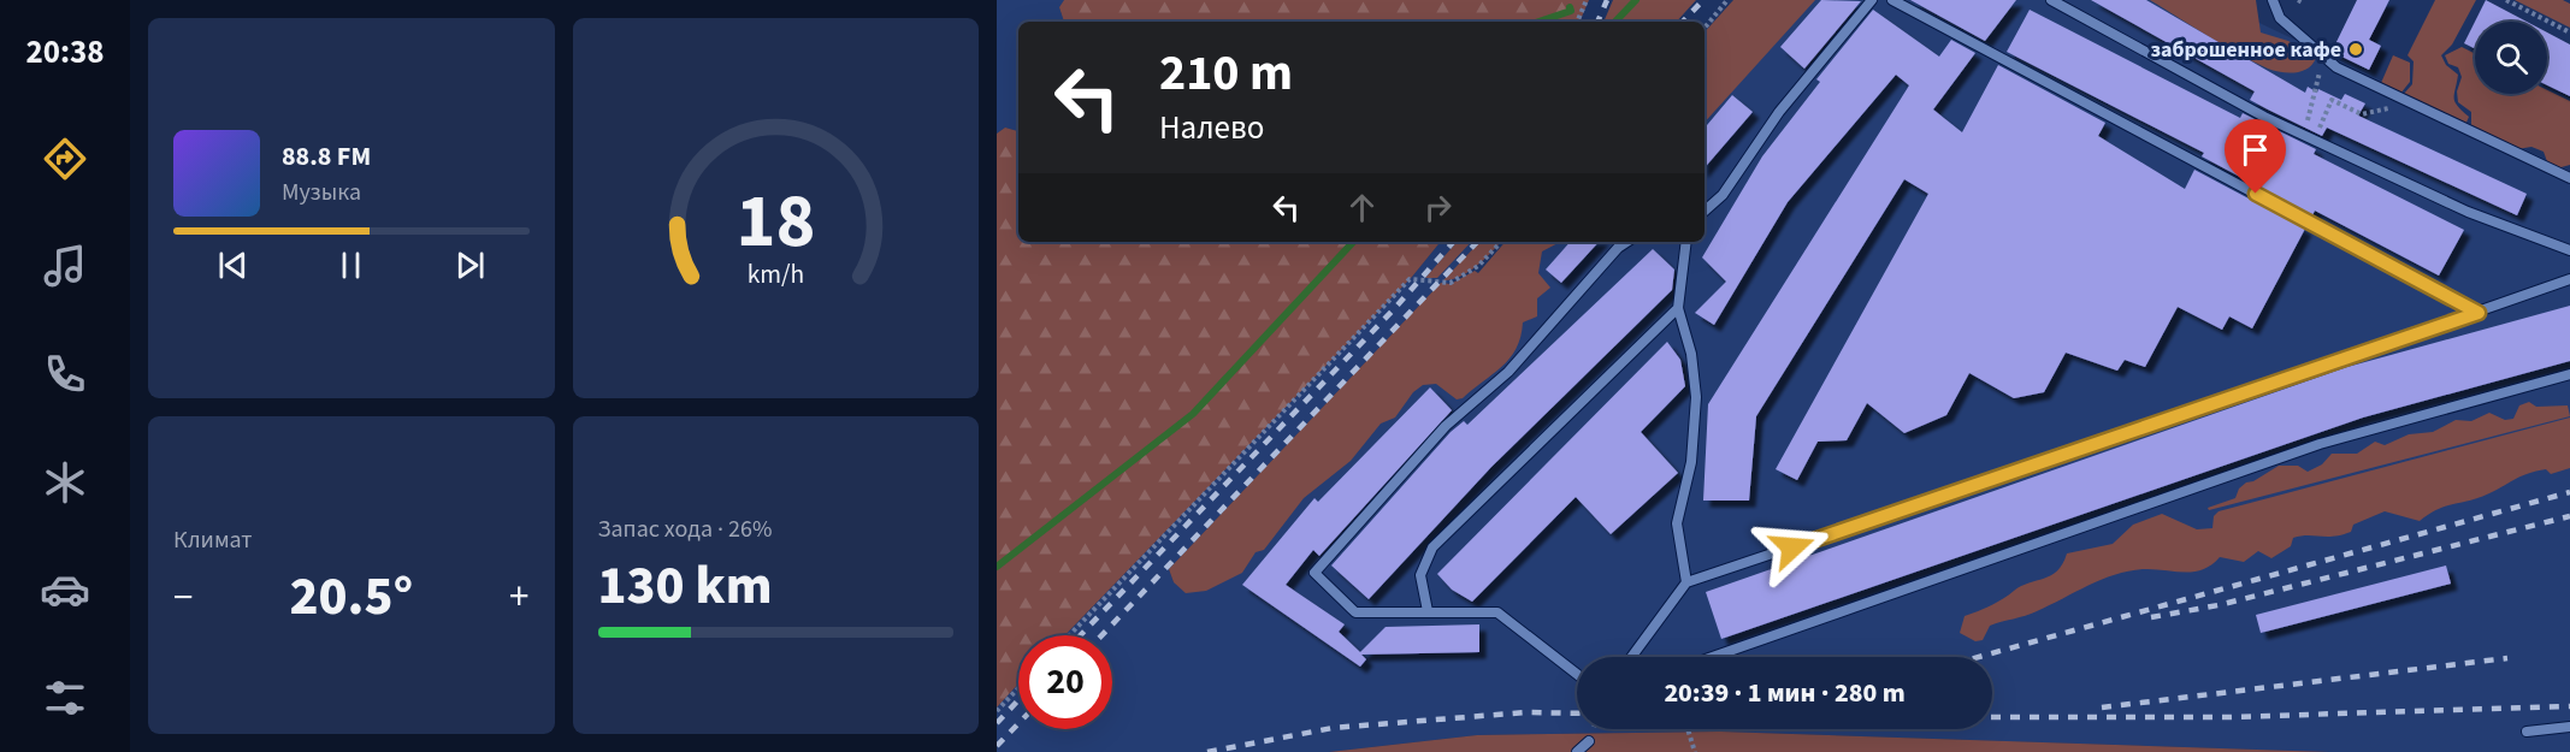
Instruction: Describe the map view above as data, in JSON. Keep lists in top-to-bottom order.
{
  "places": ["заброшенное кафе"],
  "page": {
    "tabs": "20:38",
    "turn": ["210 m", "Налево"],
    "song": ["88.8 FM", "Музыка"],
    "tile": [
      "Климат",
      ["Запас хода · 26%", "130 km"]
    ],
    "heat": ["−", "20.5°", "+"],
    "limit": "20",
    "trip": "20:39 · 1 мин · 280 m",
    "gauge": ["18", "km/h"]
  }
}
